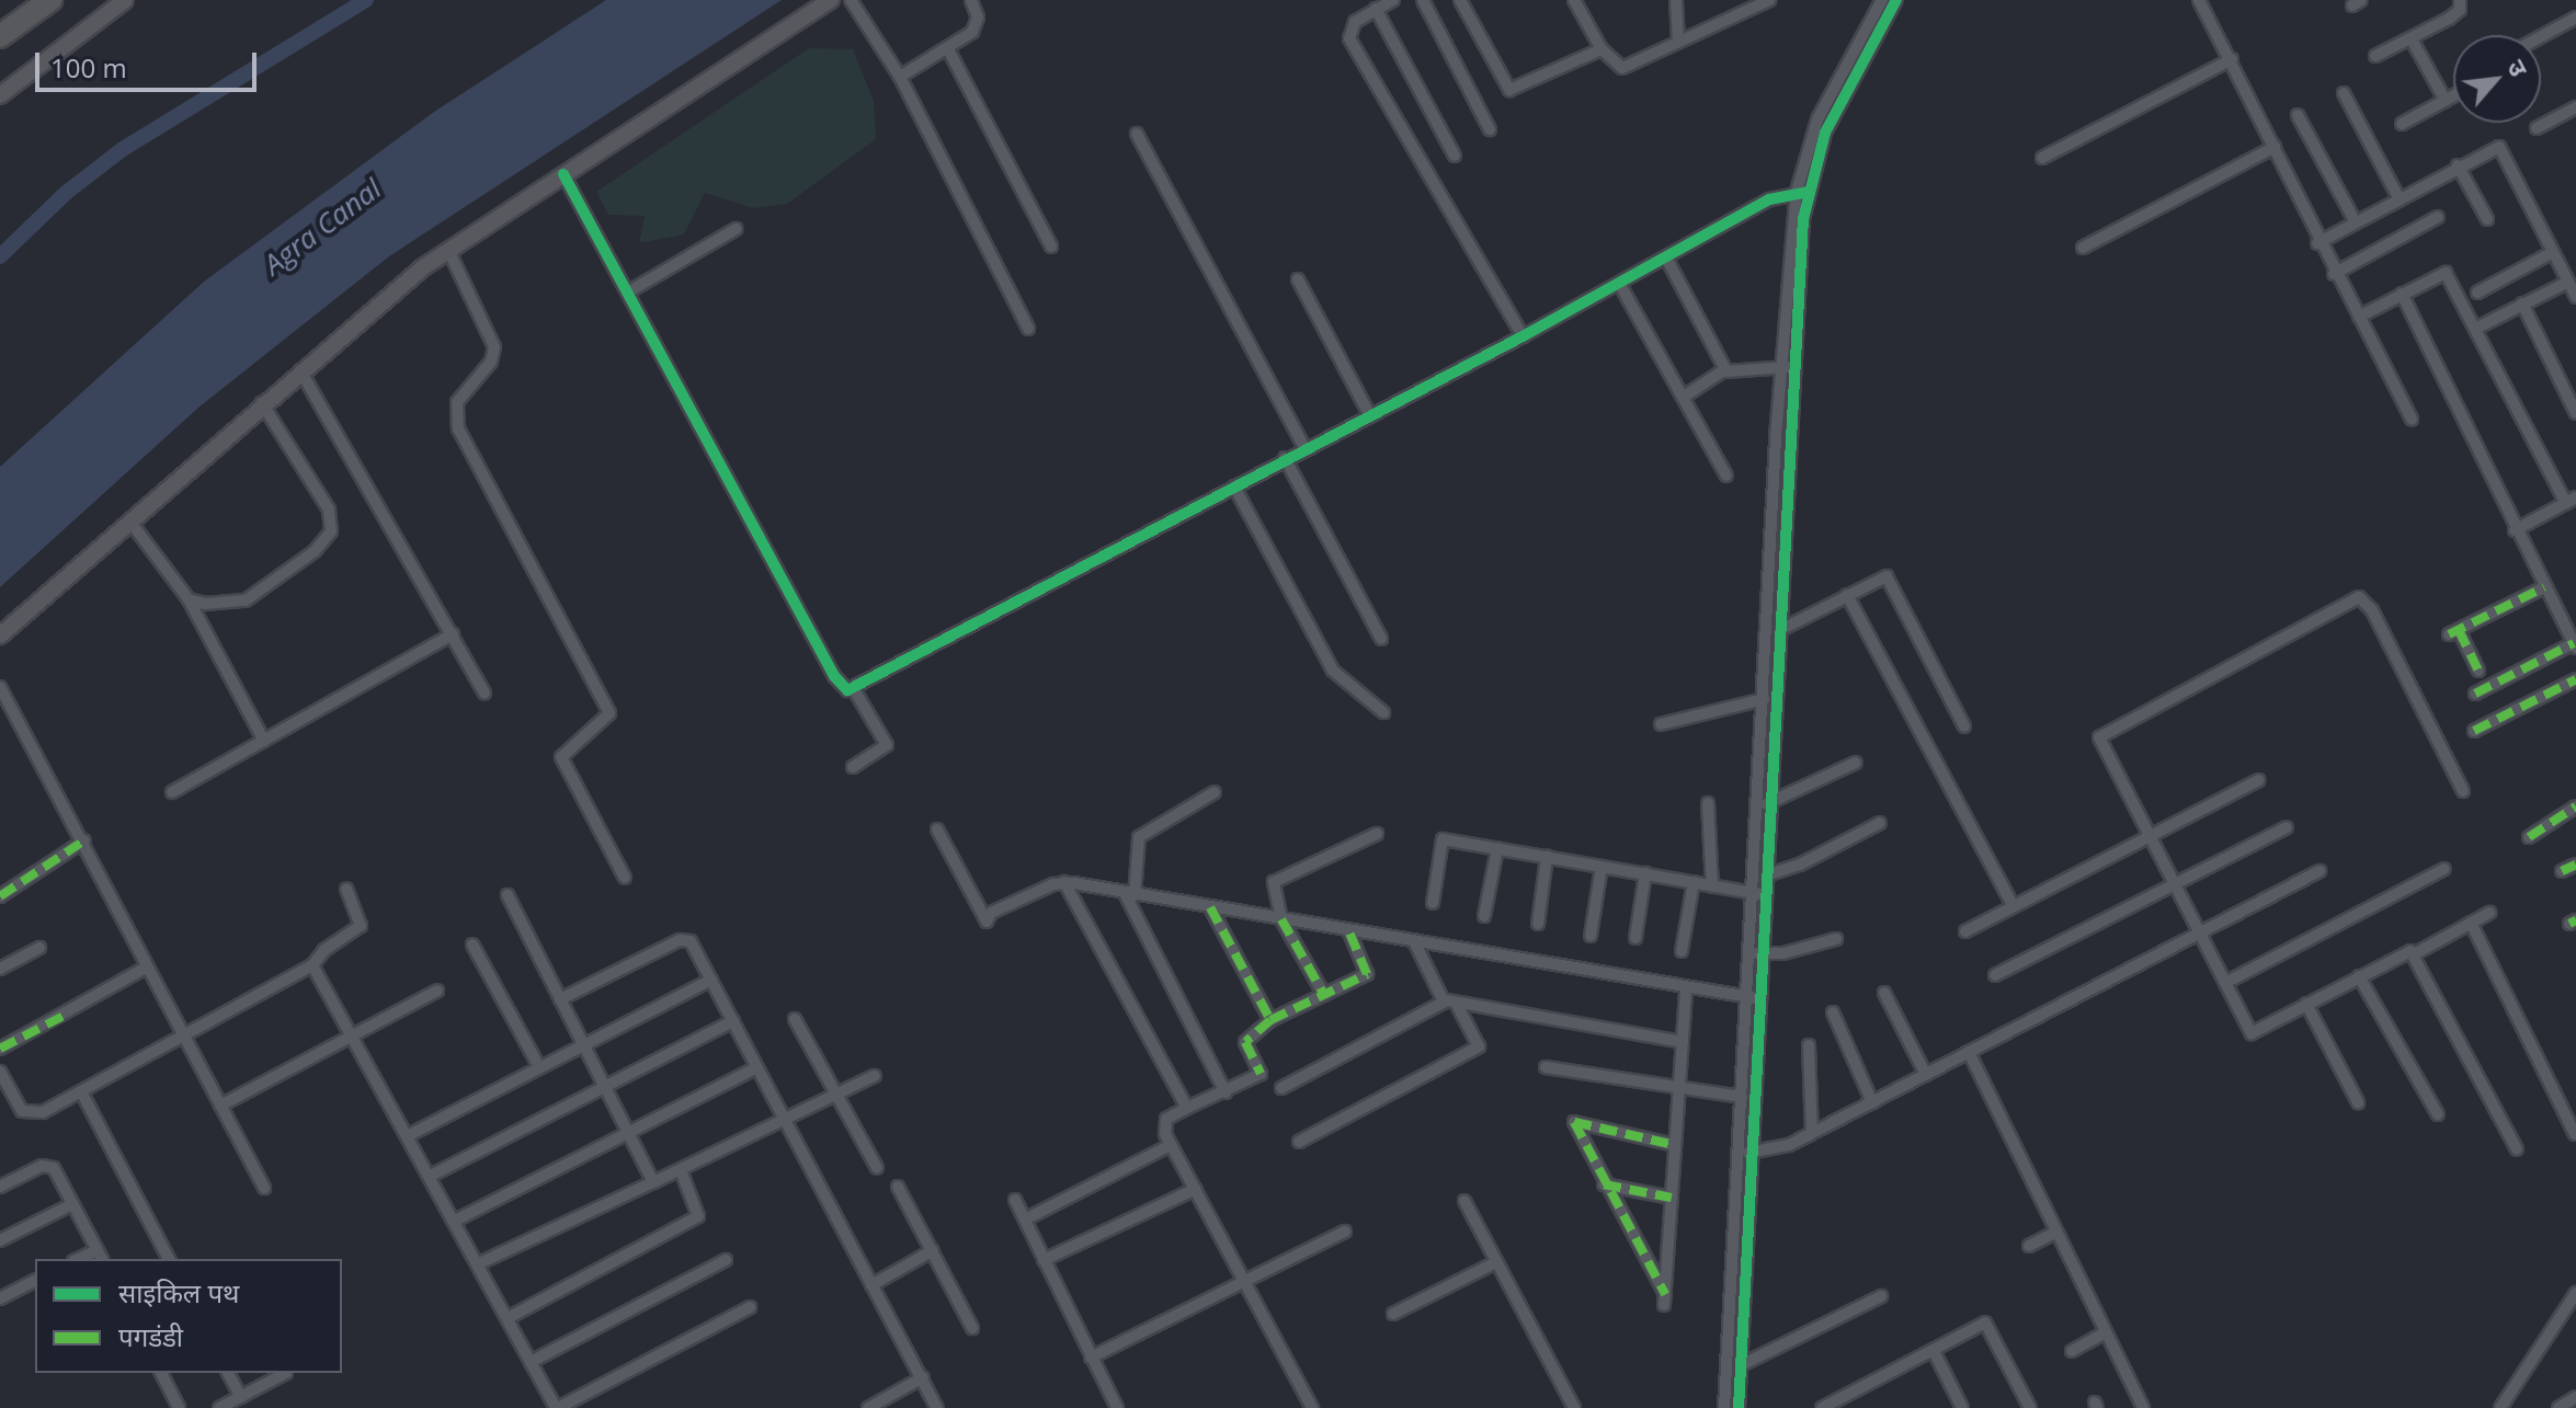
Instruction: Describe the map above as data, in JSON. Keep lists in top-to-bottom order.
{
  "water": ["Agra Canal"],
  "legend": ["साइकिल पथ", "पगडंडी"],
  "scale_bar": "100 m",
  "north": "top right"
}
